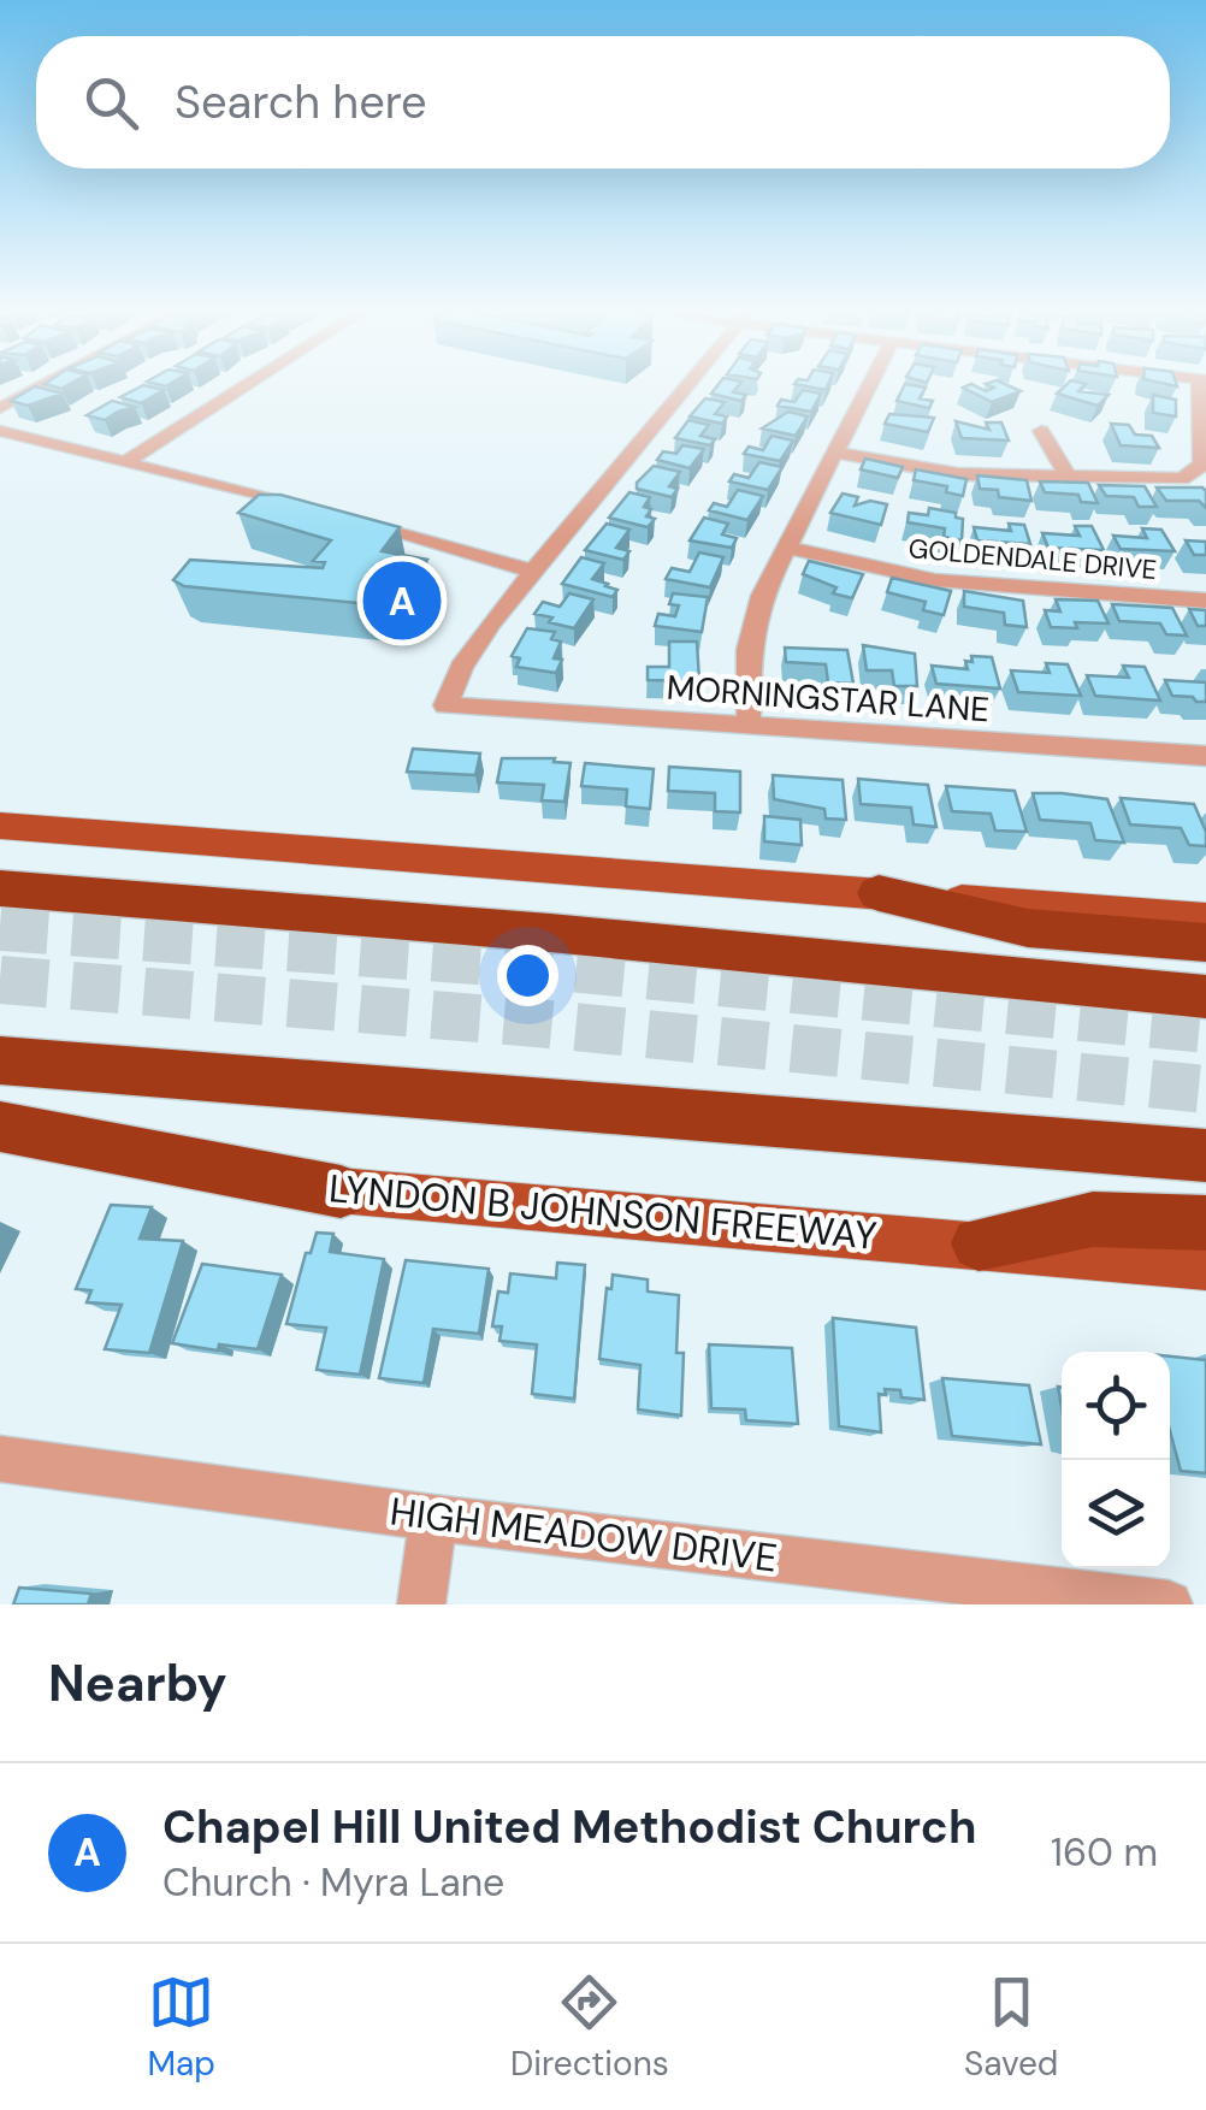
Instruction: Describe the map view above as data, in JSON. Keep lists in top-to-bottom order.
{
  "streets": {
    "main road": ["LYNDON B JOHNSON FREEWAY"],
    "street": ["GOLDENDALE DRIVE", "MORNINGSTAR LANE", "HIGH MEADOW DRIVE"]
  },
  "page": {
    "search": "Search here",
    "pins": "A",
    "heading": "Nearby",
    "list": [
      {
        "mark": "A",
        "name": "Chapel Hill United Methodist Church",
        "note": "Church · Myra Lane",
        "value": "160 m"
      }
    ],
    "nav": ["Map", "Directions", "Saved"]
  }
}
